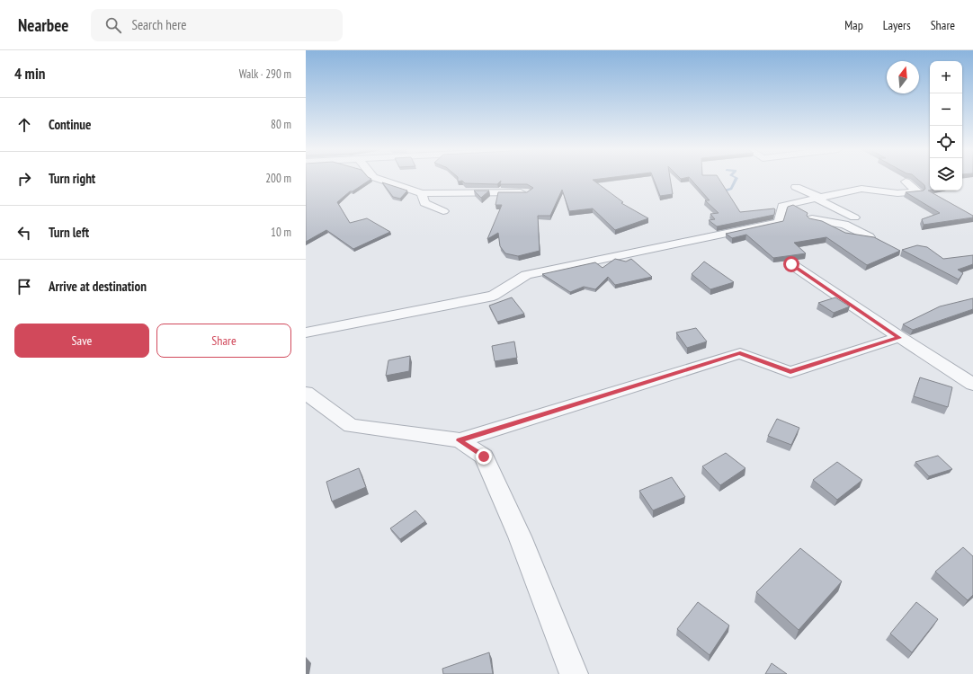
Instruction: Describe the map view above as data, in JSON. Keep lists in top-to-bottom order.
{
  "north": "top",
  "page": {
    "header": "Nearbee",
    "search": "Search here",
    "nav": ["Map", "Layers", "Share"],
    "heading": ["4 min", "Walk · 290 m"],
    "map_buttons": ["+", "−"],
    "list": [
      ["Continue", "80 m"],
      ["Turn right", "200 m"],
      ["Turn left", "10 m"],
      "Arrive at destination"
    ],
    "buttons": ["Save", "Share"]
  }
}
